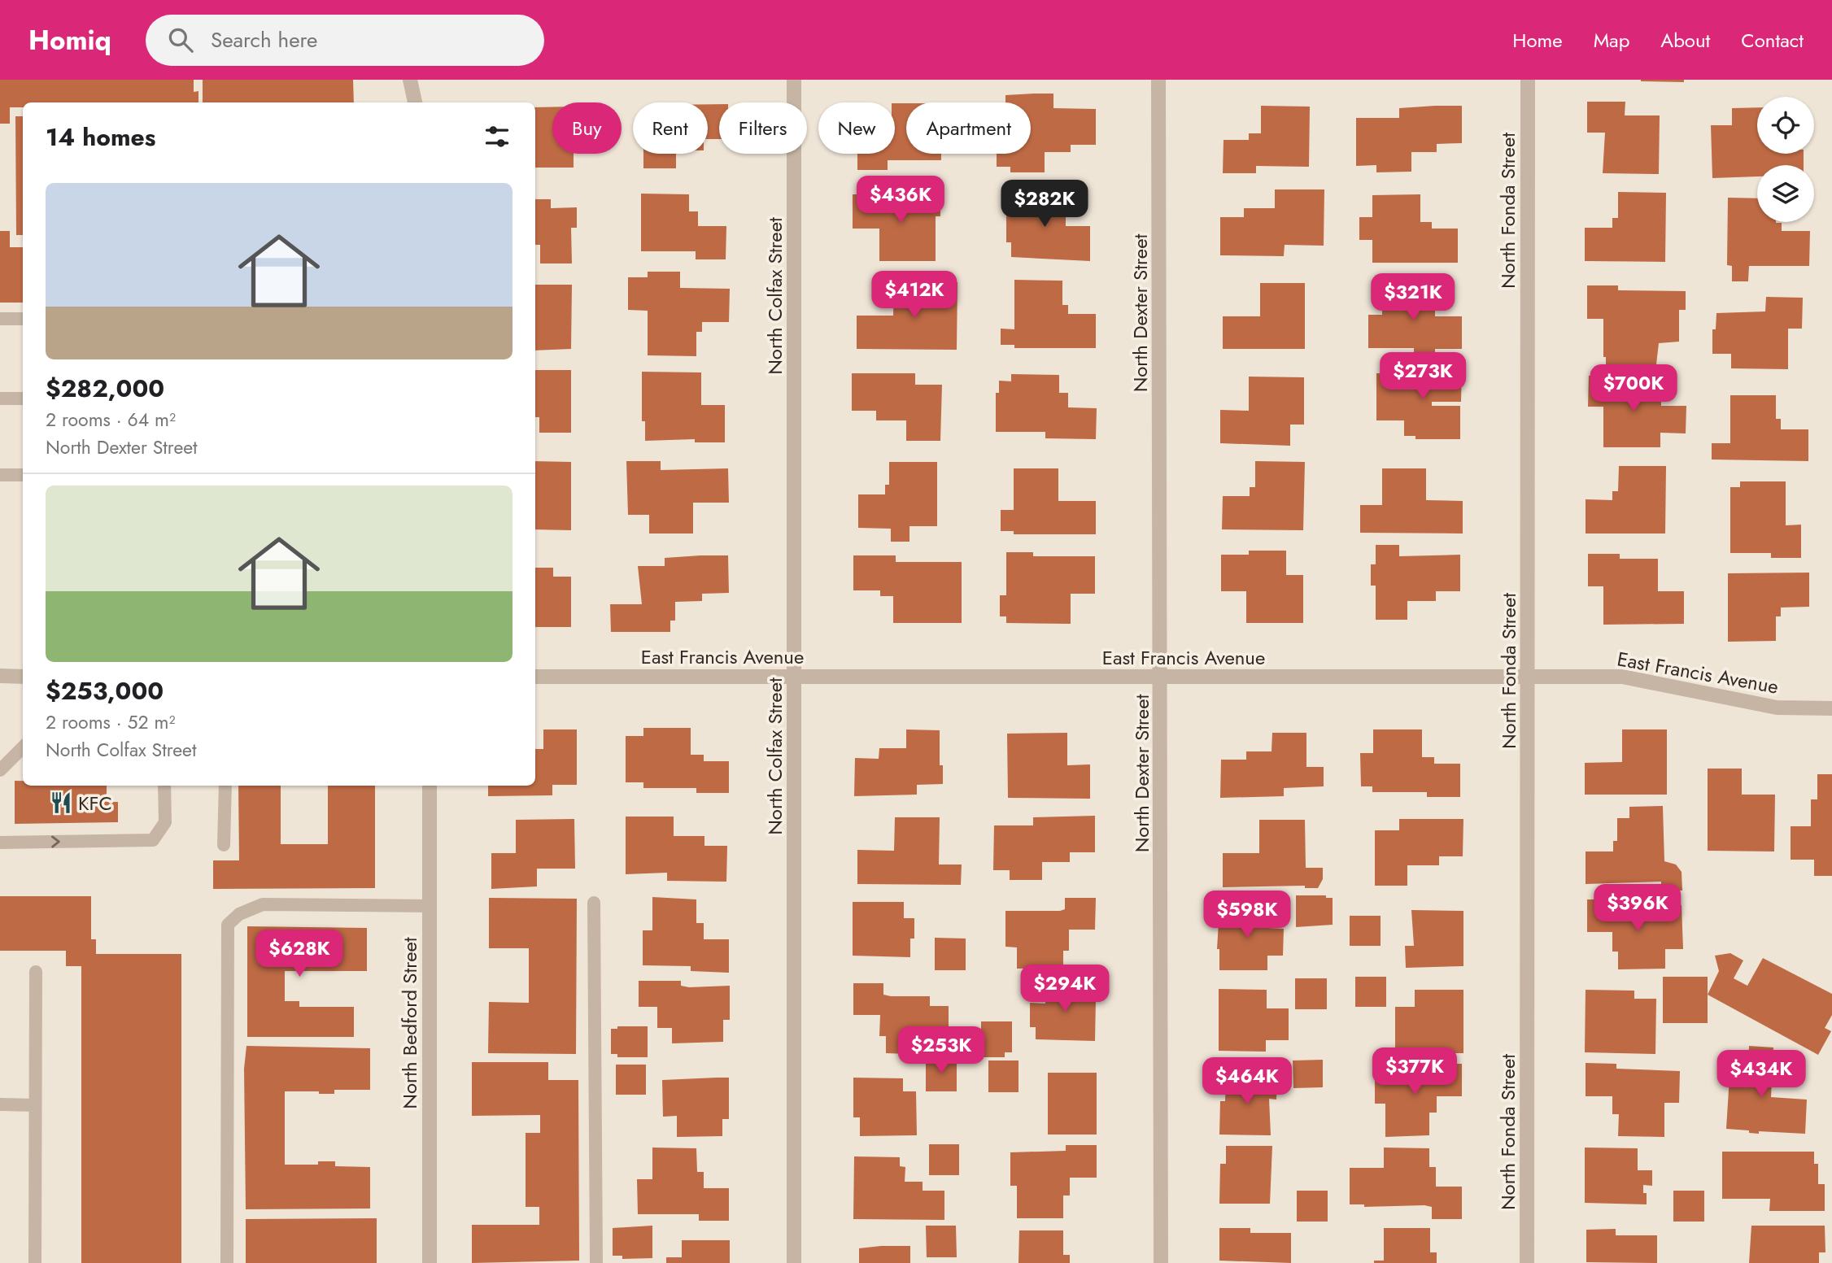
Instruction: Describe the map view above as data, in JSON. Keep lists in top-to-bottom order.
{
  "streets": {
    "street": [
      "North Fonda Street",
      "North Colfax Street",
      "North Dexter Street",
      "East Francis Avenue",
      "North Bedford Street"
    ]
  },
  "crossings": [
    ["North Fonda Street", "East Francis Avenue"],
    ["North Colfax Street", "East Francis Avenue"],
    ["North Dexter Street", "East Francis Avenue"]
  ],
  "places": {
    "restaurant": ["KFC"]
  },
  "page": {
    "header": "Homiq",
    "search": "Search here",
    "nav": [
      "Home",
      "Map",
      "About",
      "Contact"
    ],
    "chip": [
      "Buy",
      "Rent",
      "Filters",
      "New",
      "Apartment"
    ],
    "heading": "14 homes",
    "list": [
      {
        "name": "$282,000",
        "note": "2 rooms · 64 m² · North Dexter Street"
      },
      {
        "name": "$253,000",
        "note": "2 rooms · 52 m² · North Colfax Street"
      }
    ],
    "price": [
      "$436K",
      "$282K",
      "$412K",
      "$321K",
      "$273K",
      "$700K",
      "$396K",
      "$598K",
      "$628K",
      "$294K",
      "$253K",
      "$377K",
      "$434K",
      "$464K"
    ]
  }
}
